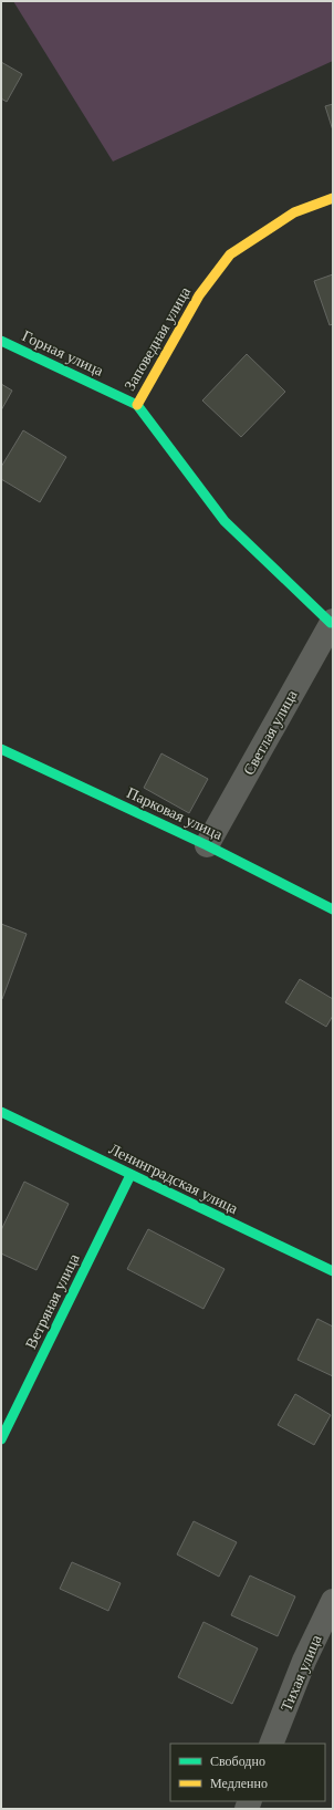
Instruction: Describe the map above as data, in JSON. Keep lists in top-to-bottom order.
{
  "streets": {
    "street": [
      "Заповедная улица",
      "Горная улица",
      "Светлая улица",
      "Парковая улица",
      "Ленинградская улица",
      "Ветряная улица",
      "Тихая улица"
    ]
  },
  "crossings": [
    ["Заповедная улица", "Горная улица"],
    ["Заповедная улица", "Светлая улица"],
    ["Светлая улица", "Парковая улица"],
    ["Ленинградская улица", "Ветряная улица"]
  ],
  "legend": ["Свободно", "Медленно"]
}
